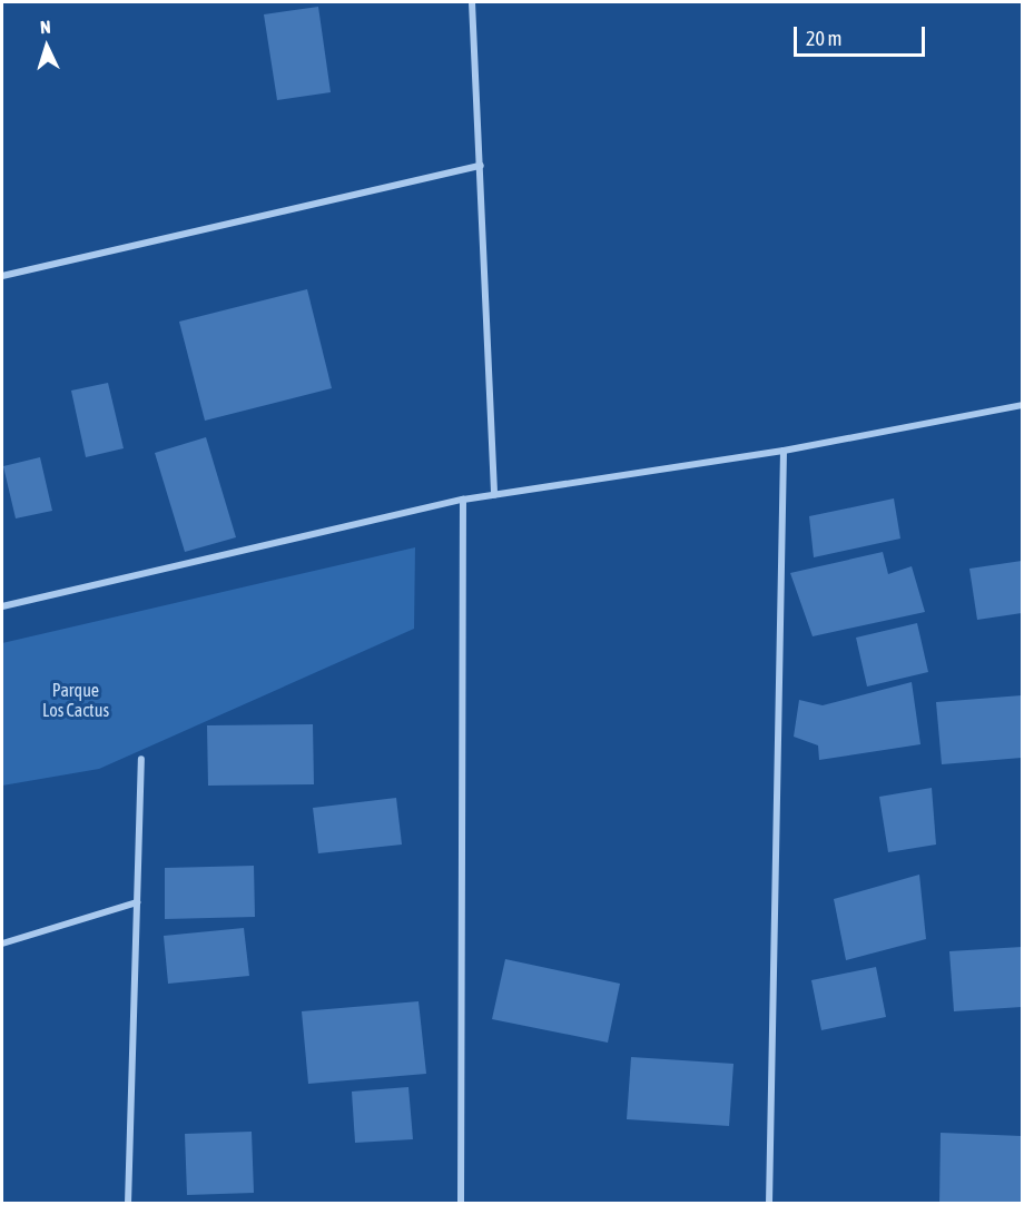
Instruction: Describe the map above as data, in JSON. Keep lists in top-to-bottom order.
{
  "parks": ["Parque Los Cactus"],
  "scale_bar": "20 m",
  "north": "top"
}
